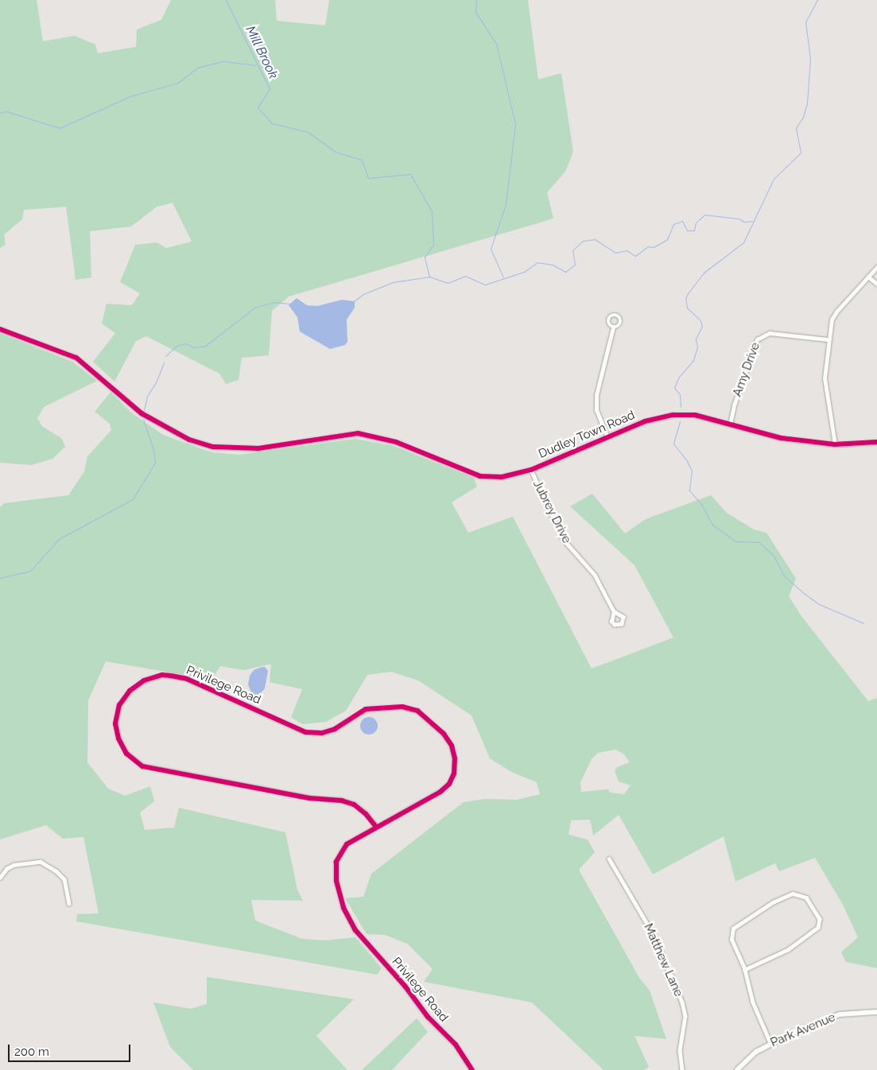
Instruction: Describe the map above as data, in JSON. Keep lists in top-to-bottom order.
{
  "streets": {
    "main road": ["Park Avenue"],
    "street": [
      "Amy Drive",
      "Dudley Town Road",
      "Jubrey Drive",
      "Privilege Road",
      "Matthew Lane"
    ]
  },
  "crossings": [
    ["Amy Drive", "Dudley Town Road"],
    ["Dudley Town Road", "Jubrey Drive"]
  ],
  "water": ["Mill Brook"],
  "scale_bar": "200 m"
}
